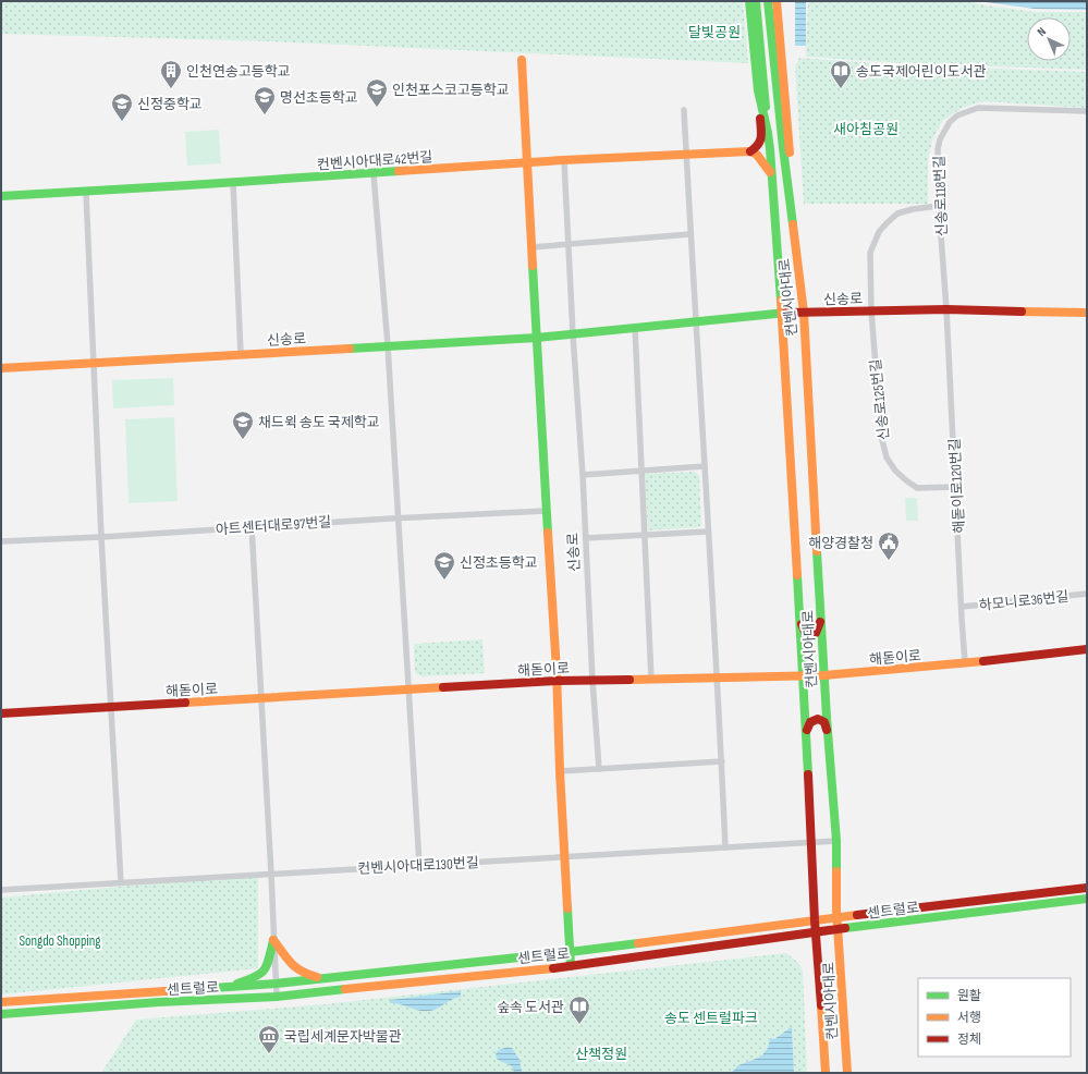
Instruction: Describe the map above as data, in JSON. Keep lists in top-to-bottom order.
{
  "streets": {
    "main road": [
      "컨벤시아대로42번길",
      "컨벤시아대로",
      "신송로",
      "해돋이로",
      "센트럴로"
    ],
    "street": [
      "신송로118번길",
      "신송로125번길",
      "해돋이로120번길",
      "아트센터대로97번길",
      "하모니로36번길",
      "컨벤시아대로130번길"
    ]
  },
  "crossings": [
    ["신송로118번길", "신송로"],
    ["신송로118번길", "해돋이로120번길"],
    ["컨벤시아대로", "신송로"],
    ["컨벤시아대로", "해돋이로"],
    ["컨벤시아대로", "컨벤시아대로130번길"],
    ["컨벤시아대로", "센트럴로"],
    ["신송로", "신송로125번길"],
    ["신송로", "해돋이로120번길"],
    ["신송로", "해돋이로"],
    ["신송로125번길", "해돋이로120번길"],
    ["해돋이로120번길", "하모니로36번길"],
    ["해돋이로120번길", "해돋이로"]
  ],
  "parks": [
    "달빛공원",
    "새아침공원",
    "Songdo Shopping",
    "송도 센트럴파크",
    "산책정원"
  ],
  "places": {
    "building": ["인천연송고등학교"],
    "library": ["송도국제어린이도서관", "숲속 도서관"],
    "school or university": [
      "인천포스코고등학교",
      "명선초등학교",
      "신정중학교",
      "채드윅 송도 국제학교",
      "신정초등학교"
    ],
    "public building": ["해양경찰청"],
    "museum": ["국립세계문자박물관"]
  },
  "legend": ["원활", "서행", "정체"],
  "north": "top left"
}
